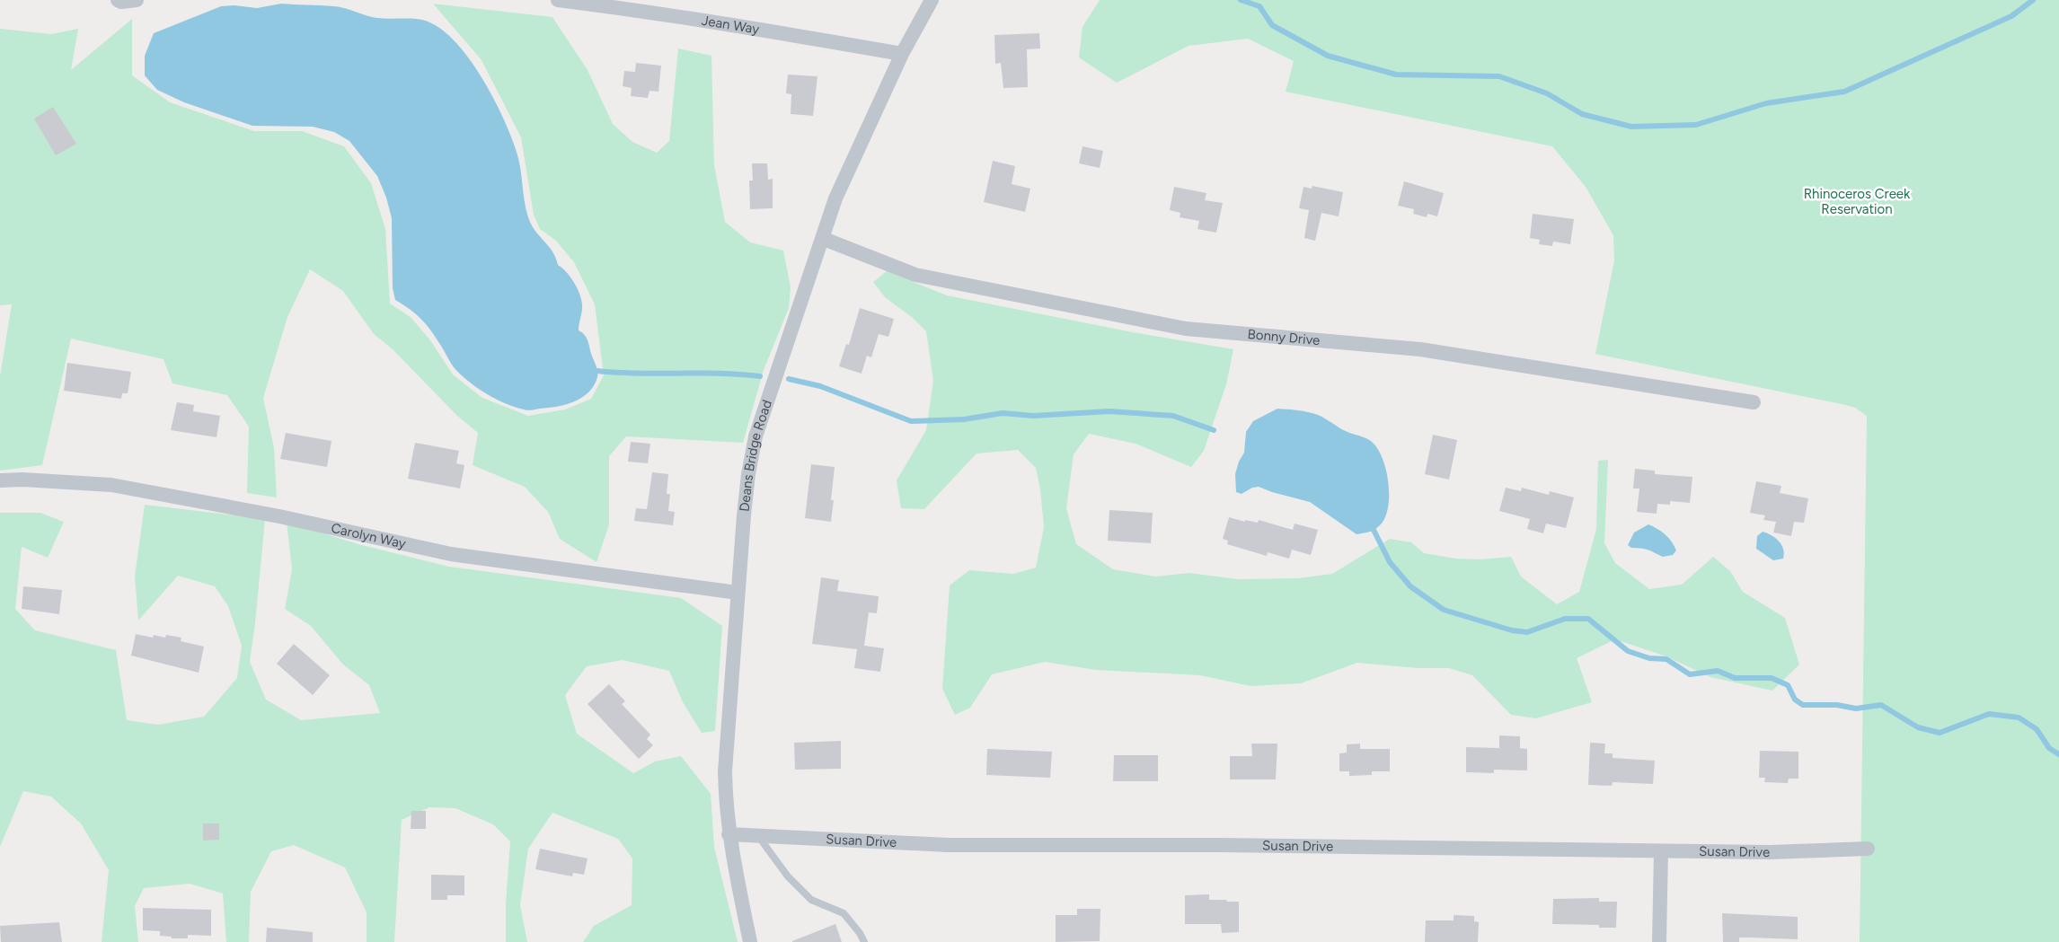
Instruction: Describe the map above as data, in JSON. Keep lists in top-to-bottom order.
{
  "streets": {
    "street": [
      "Jean Way",
      "Bonny Drive",
      "Deans Bridge Road",
      "Carolyn Way",
      "Susan Drive"
    ]
  },
  "crossings": [
    ["Jean Way", "Deans Bridge Road"],
    ["Bonny Drive", "Deans Bridge Road"],
    ["Deans Bridge Road", "Carolyn Way"],
    ["Deans Bridge Road", "Susan Drive"]
  ],
  "parks": ["Rhinoceros Creek Reservation"]
}
